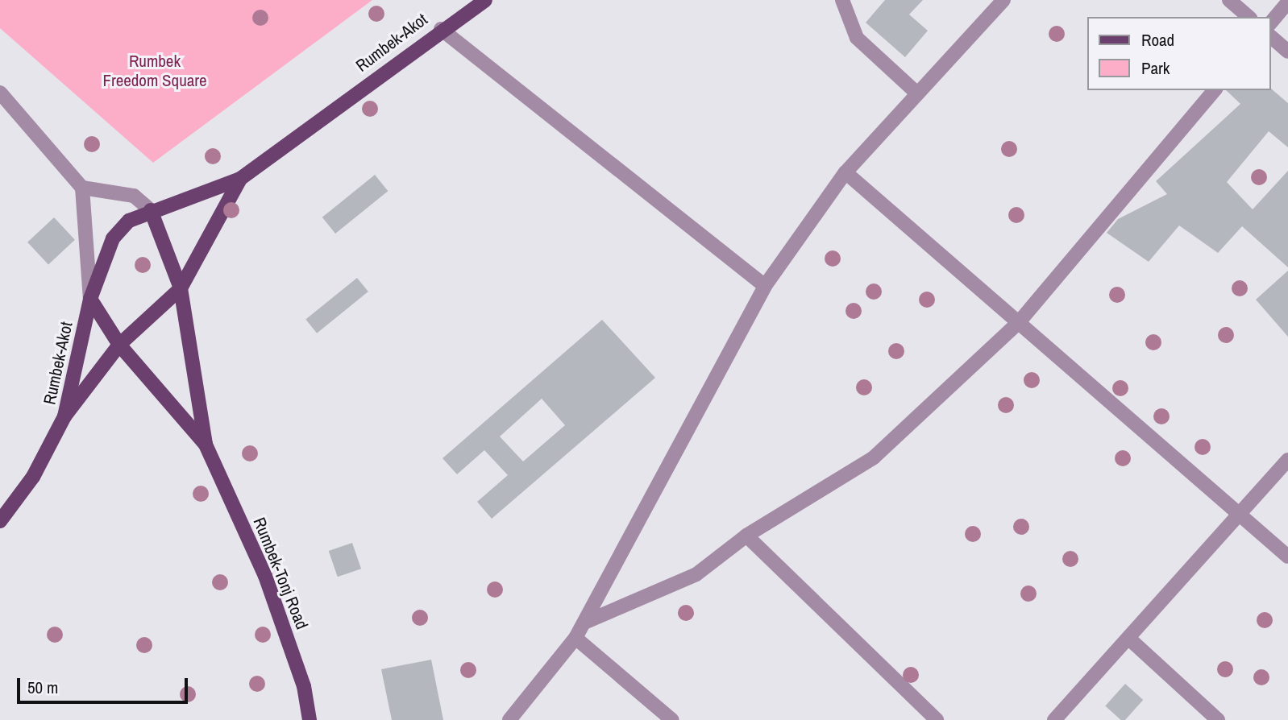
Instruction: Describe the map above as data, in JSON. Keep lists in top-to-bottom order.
{
  "streets": {
    "main road": ["Rumbek-Akot", "Rumbek-Tonj Road"]
  },
  "crossings": [
    ["Rumbek-Akot", "Rumbek-Tonj Road"]
  ],
  "parks": ["Rumbek Freedom Square"],
  "legend": ["Road", "Park"],
  "scale_bar": "50 m"
}
